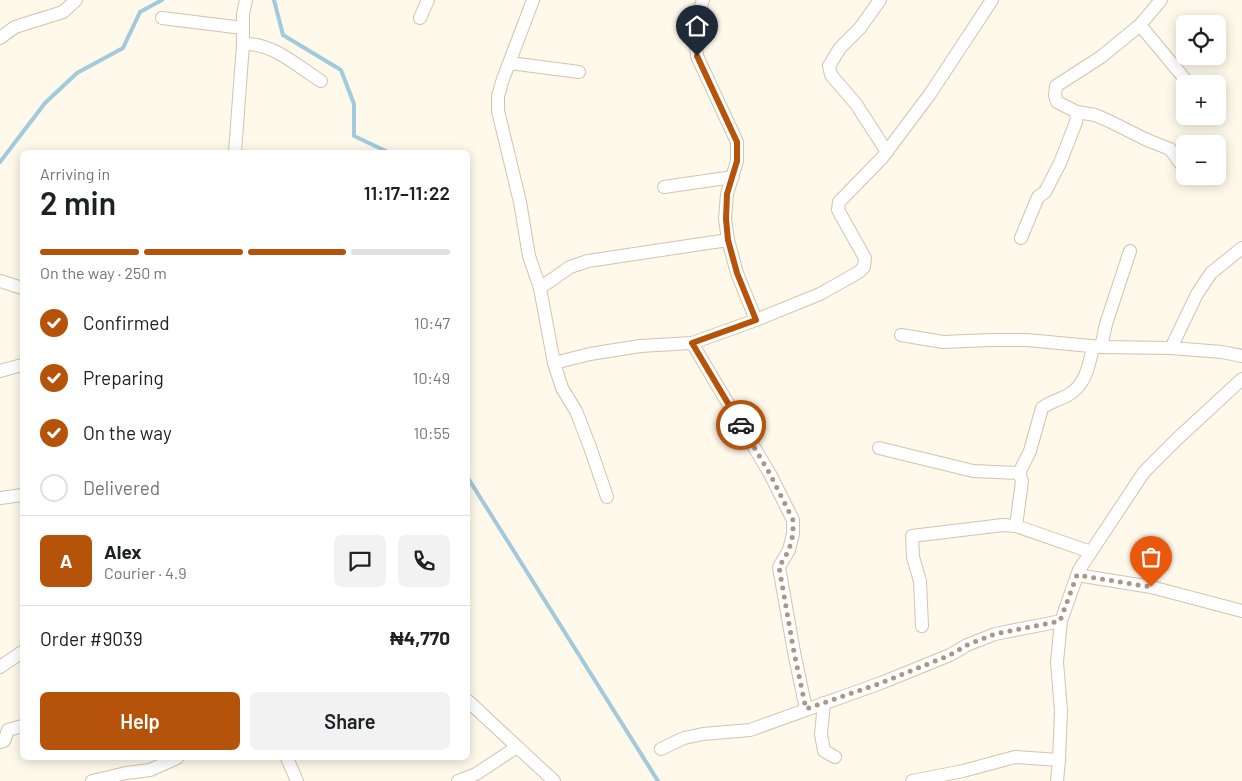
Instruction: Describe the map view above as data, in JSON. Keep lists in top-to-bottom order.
{
  "page": {
    "map_buttons": ["+", "−"],
    "heading": ["2 min", "Arriving in", "11:17–11:22"],
    "panel": [
      "Alex",
      "Courier · 4.9",
      "Order #9039",
      "₦4,770"
    ],
    "bar": "On the way · 250 m",
    "list": [
      ["Confirmed", "10:47"],
      ["Preparing", "10:49"],
      ["On the way", "10:55"],
      "Delivered"
    ],
    "round": "A",
    "buttons": ["Help", "Share"]
  }
}
